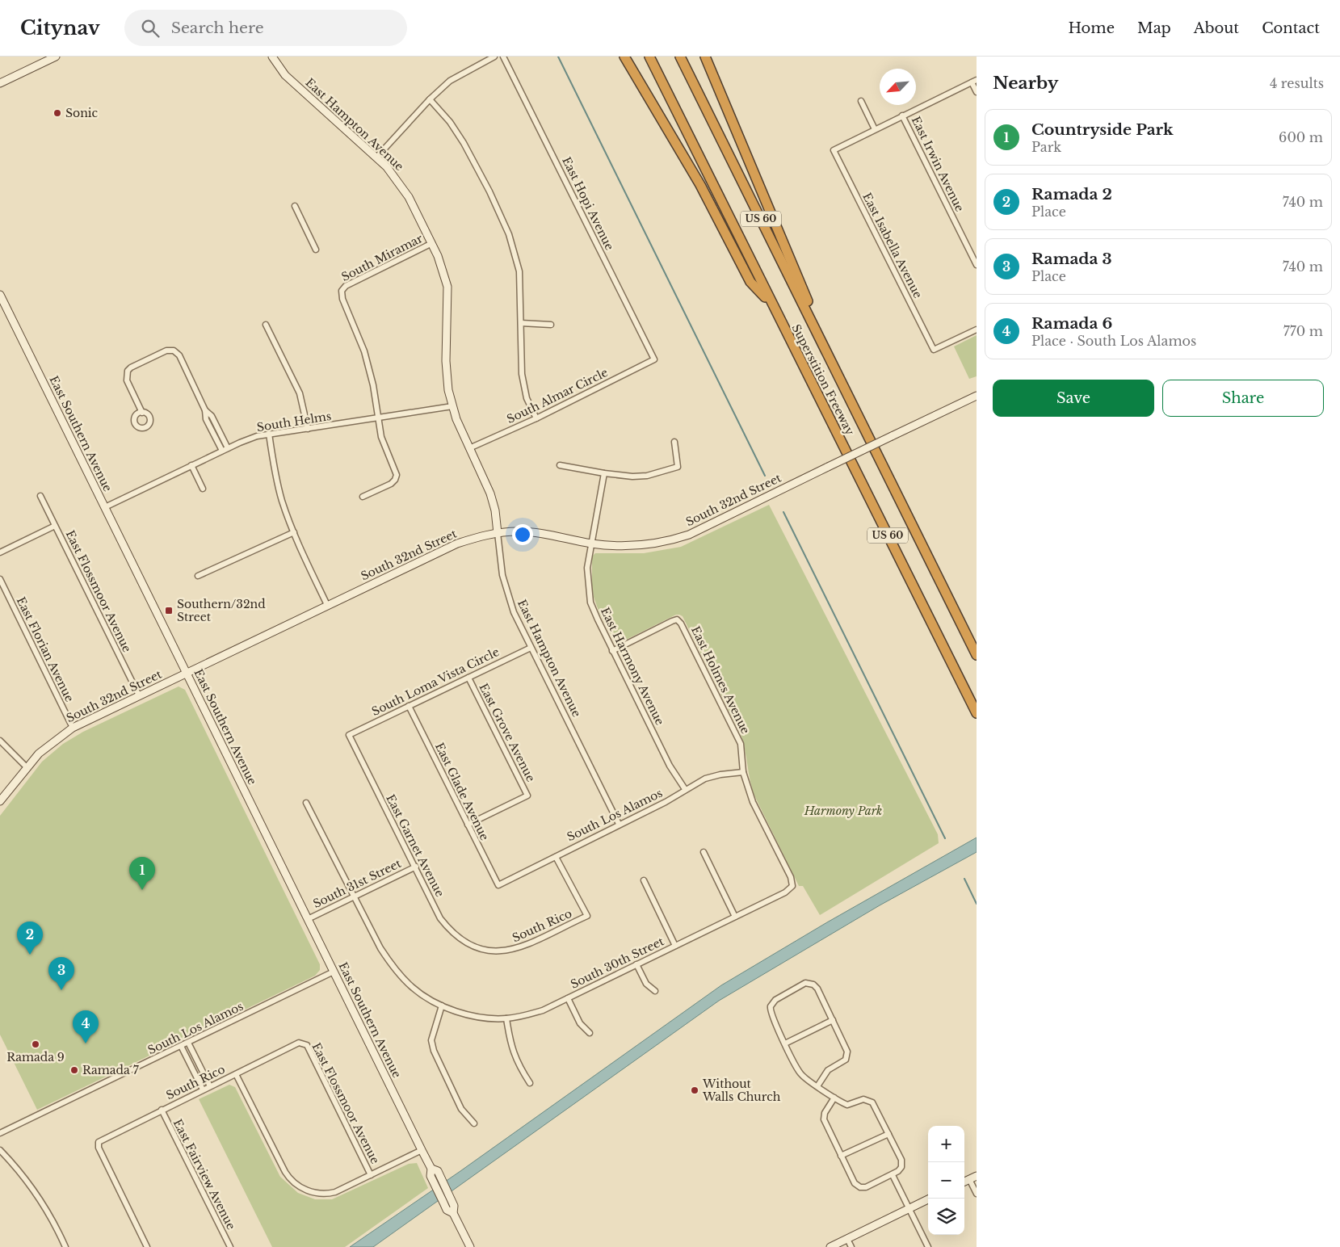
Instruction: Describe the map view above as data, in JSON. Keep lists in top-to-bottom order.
{
  "streets": {
    "highway": ["US 60", "Superstition Freeway"],
    "street": [
      "East Hampton Avenue",
      "East Irwin Avenue",
      "East Hopi Avenue",
      "East Isabella Avenue",
      "South Miramar",
      "South Almar Circle",
      "South Helms",
      "East Southern Avenue",
      "South 32nd Street",
      "East Flossmoor Avenue",
      "East Florian Avenue",
      "East Harmony Avenue",
      "East Holmes Avenue",
      "South Loma Vista Circle",
      "East Grove Avenue",
      "East Glade Avenue",
      "South Los Alamos",
      "East Garnet Avenue",
      "South 31st Street",
      "South Rico",
      "South 30th Street",
      "East Fairview Avenue"
    ]
  },
  "crossings": [
    ["East Hampton Avenue", "South Miramar"],
    ["East Hampton Avenue", "South Almar Circle"],
    ["East Hampton Avenue", "South Helms"],
    ["East Hampton Avenue", "South 32nd Street"],
    ["East Hampton Avenue", "South Loma Vista Circle"],
    ["East Hampton Avenue", "South Los Alamos"],
    ["East Hopi Avenue", "South Almar Circle"],
    ["South Miramar", "South Helms"],
    ["South Helms", "East Southern Avenue"],
    ["East Southern Avenue", "South 32nd Street"],
    ["East Southern Avenue", "South Los Alamos"],
    ["East Southern Avenue", "South 31st Street"],
    ["South 32nd Street", "East Flossmoor Avenue"],
    ["South 32nd Street", "East Florian Avenue"],
    ["South 32nd Street", "East Harmony Avenue"],
    ["East Flossmoor Avenue", "South Rico"],
    ["East Harmony Avenue", "East Holmes Avenue"],
    ["East Harmony Avenue", "South Los Alamos"],
    ["East Holmes Avenue", "South Los Alamos"],
    ["East Holmes Avenue", "South 30th Street"],
    ["South Loma Vista Circle", "East Grove Avenue"],
    ["South Loma Vista Circle", "East Glade Avenue"],
    ["South Loma Vista Circle", "East Garnet Avenue"],
    ["East Grove Avenue", "East Glade Avenue"],
    ["East Glade Avenue", "South Los Alamos"],
    ["South Los Alamos", "South Rico"],
    ["East Garnet Avenue", "South 31st Street"],
    ["East Garnet Avenue", "South Rico"],
    ["South 31st Street", "South 30th Street"],
    ["South Rico", "East Fairview Avenue"]
  ],
  "parks": ["Harmony Park"],
  "places": {
    "other": [
      "Sonic",
      "Ramada 9",
      "Ramada 7",
      "Without Walls Church"
    ],
    "transit": ["Southern/32nd Street"]
  },
  "north": "bottom left",
  "page": {
    "header": "Citynav",
    "search": "Search here",
    "nav": [
      "Home",
      "Map",
      "About",
      "Contact"
    ],
    "heading": ["Nearby", "4 results"],
    "list": [
      {
        "mark": "1",
        "name": "Countryside Park",
        "note": "Park",
        "value": "600 m"
      },
      {
        "mark": "2",
        "name": "Ramada 2",
        "note": "Place",
        "value": "740 m"
      },
      {
        "mark": "3",
        "name": "Ramada 3",
        "note": "Place",
        "value": "740 m"
      },
      {
        "mark": "4",
        "name": "Ramada 6",
        "note": "Place · South Los Alamos",
        "value": "770 m"
      }
    ],
    "buttons": ["Save", "Share"],
    "pins": [
      "1",
      "2",
      "3",
      "4"
    ],
    "map_buttons": ["+", "−"]
  }
}
